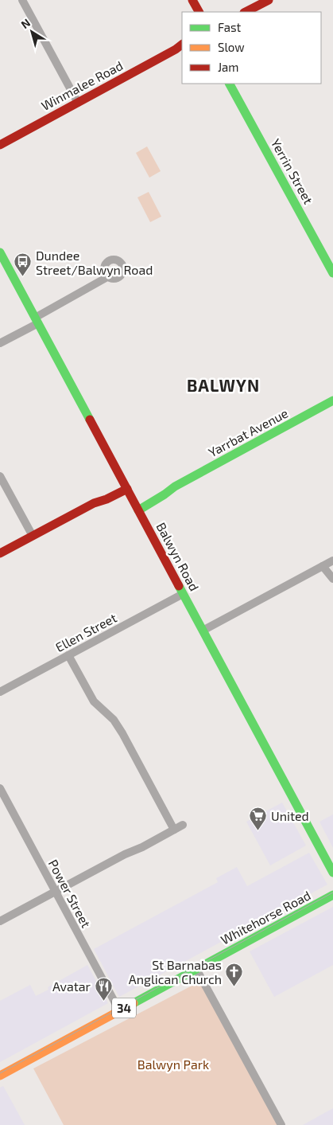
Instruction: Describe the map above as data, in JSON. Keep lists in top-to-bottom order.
{
  "streets": {
    "main road": [
      "Winmalee Road",
      "Yerrin Street",
      "Yarrbat Avenue",
      "Balwyn Road",
      "Whitehorse Road",
      "34"
    ],
    "street": ["Ellen Street", "Power Street"]
  },
  "crossings": [
    ["Yarrbat Avenue", "Balwyn Road"],
    ["Balwyn Road", "Ellen Street"],
    ["Power Street", "Whitehorse Road"]
  ],
  "districts": ["BALWYN"],
  "parks": ["Balwyn Park"],
  "places": {
    "bus stop": ["Dundee Street/Balwyn Road"],
    "supermarket": ["United"],
    "church": ["St Barnabas Anglican Church"],
    "restaurant": ["Avatar"]
  },
  "legend": ["Fast", "Slow", "Jam"],
  "north": "top left"
}
